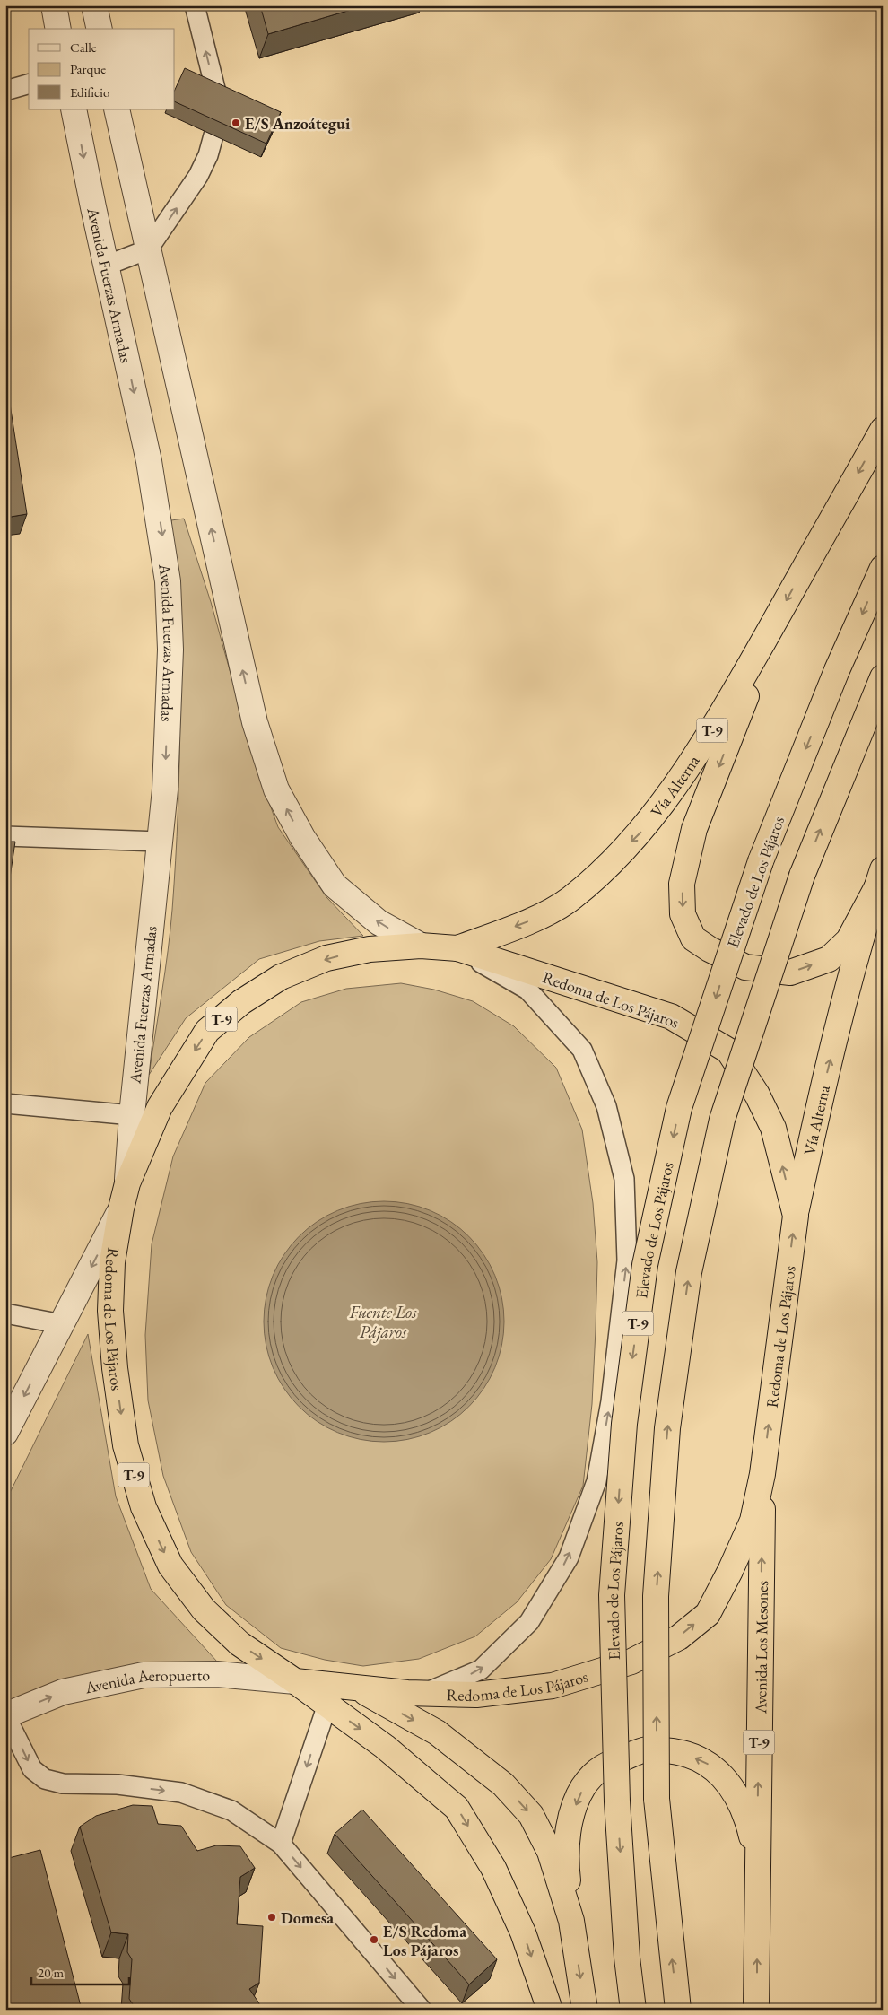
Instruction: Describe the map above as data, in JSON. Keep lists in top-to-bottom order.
{
  "streets": {
    "highway": [
      "T-9",
      "Vía Alterna",
      "Elevado de Los Pájaros",
      "Redoma de Los Pájaros",
      "Avenida Los Mesones"
    ],
    "street": ["Avenida Fuerzas Armadas", "Avenida Aeropuerto"]
  },
  "crossings": [
    ["Avenida Fuerzas Armadas", "Redoma de Los Pájaros"],
    ["T-9", "Vía Alterna"],
    ["T-9", "Redoma de Los Pájaros"],
    ["T-9", "Avenida Los Mesones"],
    ["T-9", "Avenida Aeropuerto"],
    ["Vía Alterna", "Redoma de Los Pájaros"],
    ["Redoma de Los Pájaros", "Avenida Los Mesones"],
    ["Redoma de Los Pájaros", "Avenida Aeropuerto"]
  ],
  "one_way": ["Avenida Aeropuerto"],
  "water": ["Fuente Los Pájaros"],
  "places": ["E/S Anzoátegui", "Domesa", "E/S Redoma Los Pájaros"],
  "legend": ["Calle", "Parque", "Edificio"],
  "scale_bar": "20 m"
}
